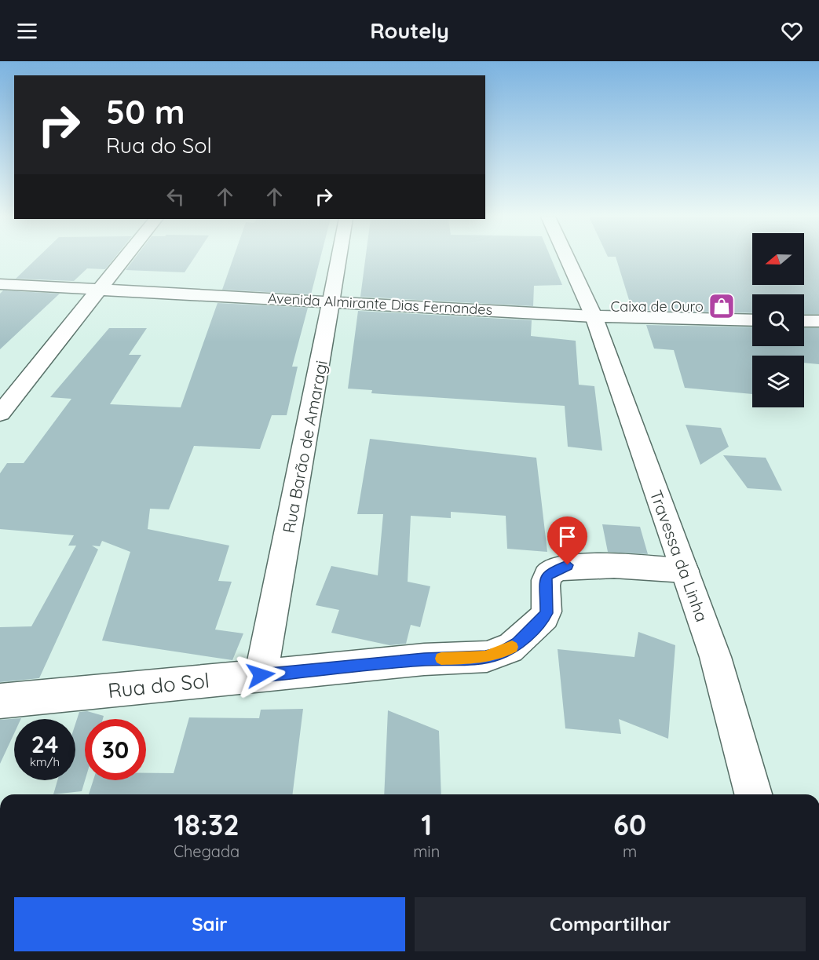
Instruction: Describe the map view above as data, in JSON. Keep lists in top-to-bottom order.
{
  "streets": {
    "street": [
      "Avenida Almirante Dias Fernandes",
      "Rua Barão de Amaragi",
      "Travessa da Linha",
      "Rua do Sol"
    ]
  },
  "crossings": [
    ["Avenida Almirante Dias Fernandes", "Rua Barão de Amaragi"],
    ["Avenida Almirante Dias Fernandes", "Travessa da Linha"],
    ["Rua Barão de Amaragi", "Rua do Sol"],
    ["Travessa da Linha", "Rua do Sol"]
  ],
  "places": {
    "shop": ["Caixa de Ouro"]
  },
  "north": "left",
  "page": {
    "header": "Routely",
    "turn": ["50 m", "Rua do Sol"],
    "speed": "24 km/h",
    "limit": "30",
    "eta": [
      "18:32",
      "Chegada",
      "1",
      "min",
      "60",
      "m"
    ],
    "buttons": ["Sair", "Compartilhar"]
  }
}
